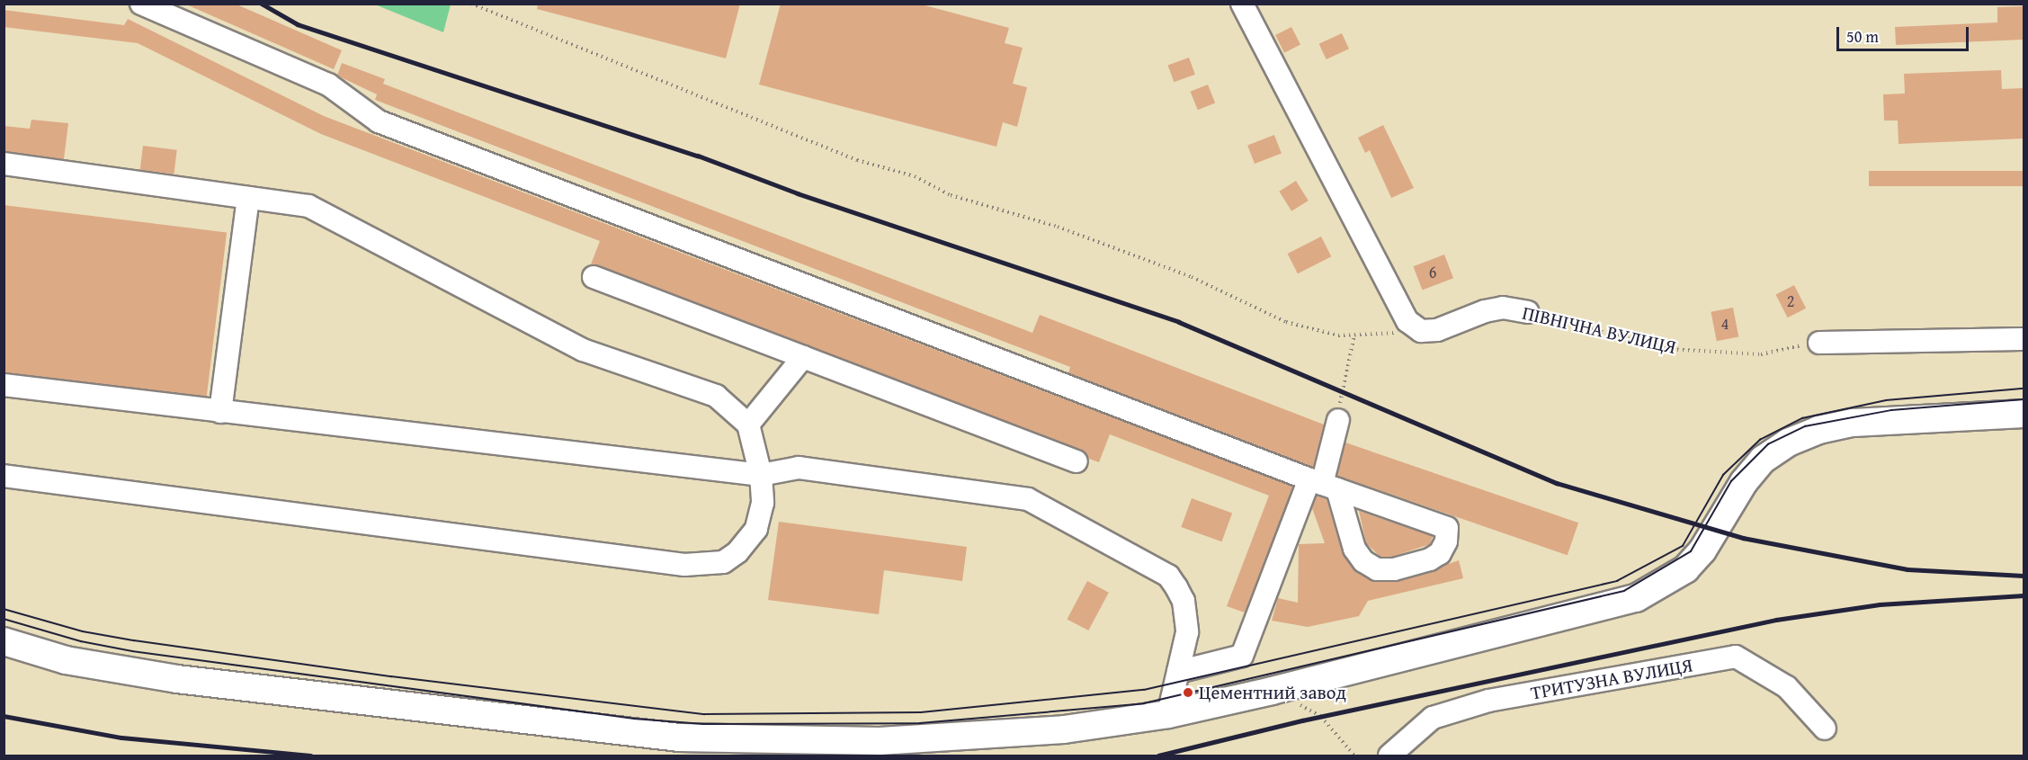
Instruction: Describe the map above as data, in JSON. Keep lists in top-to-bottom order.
{
  "streets": {
    "street": ["ПІВНІЧНА ВУЛИЦЯ", "ТРИТУЗНА ВУЛИЦЯ"]
  },
  "places": ["Цементний завод"],
  "house_numbers": ["6", "2", "4"],
  "scale_bar": "50 m"
}
